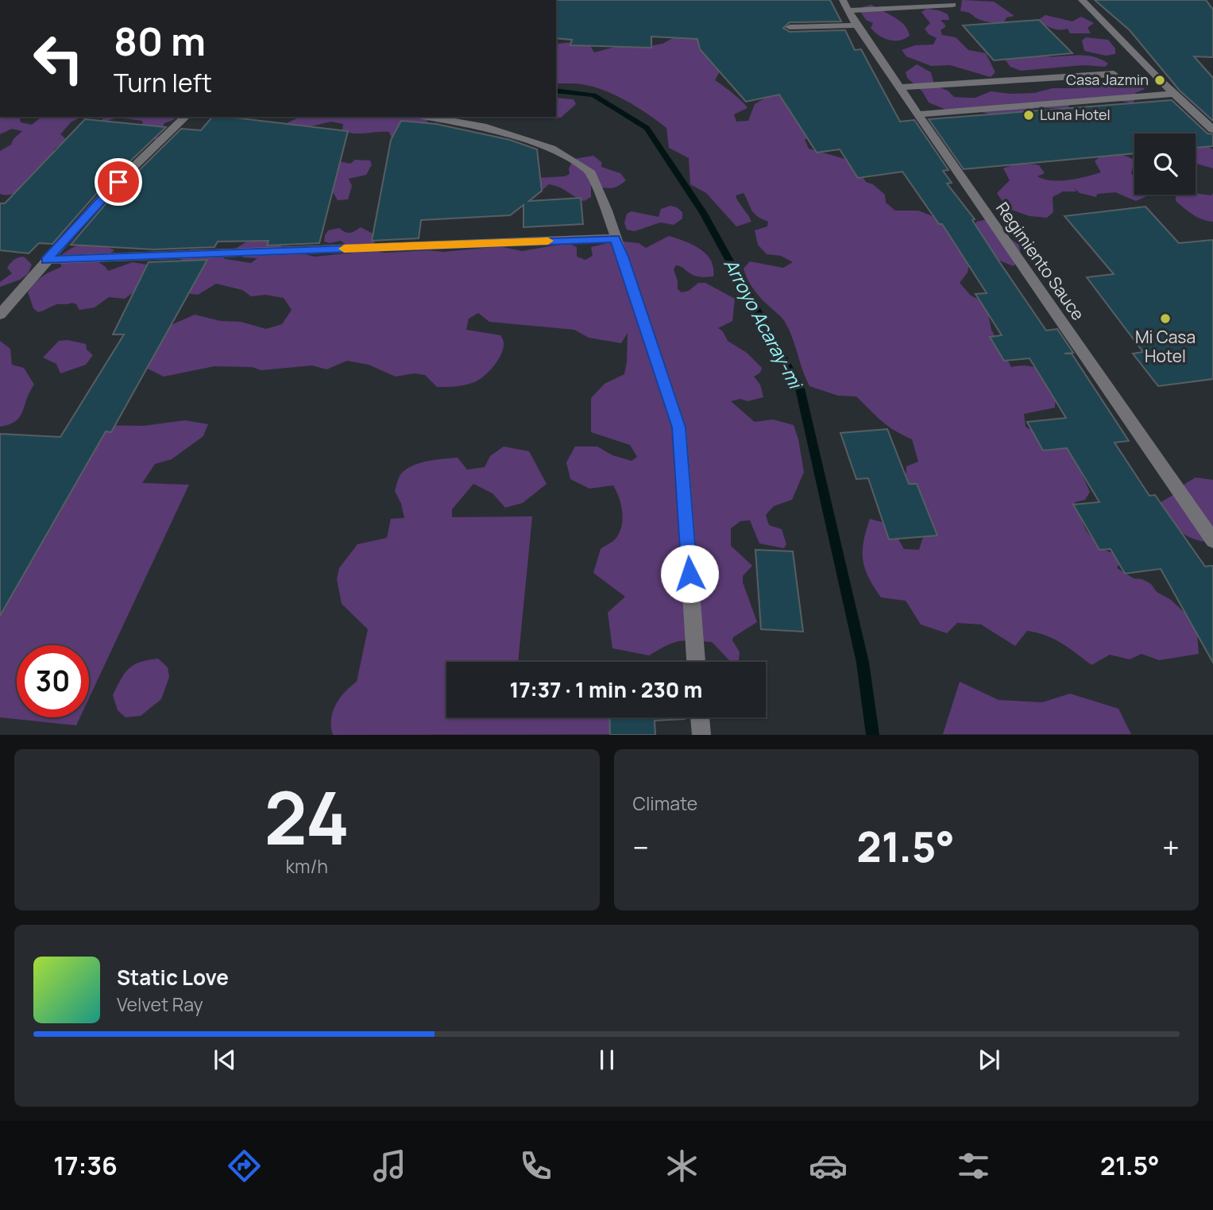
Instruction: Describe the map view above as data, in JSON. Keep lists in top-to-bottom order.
{
  "streets": {
    "street": ["Regimiento Sauce"]
  },
  "water": ["Arroyo Acaray-mi"],
  "places": ["Casa Jazmin", "Luna Hotel", "Mi Casa Hotel"],
  "page": {
    "turn": ["80 m", "Turn left"],
    "limit": "30",
    "trip": "17:37 · 1 min · 230 m",
    "tile": [
      ["24", "km/h"],
      "Climate"
    ],
    "heat": ["−", "21.5°", "+"],
    "song": ["Static Love", "Velvet Ray"],
    "tabs": ["17:36", "21.5°"]
  }
}
